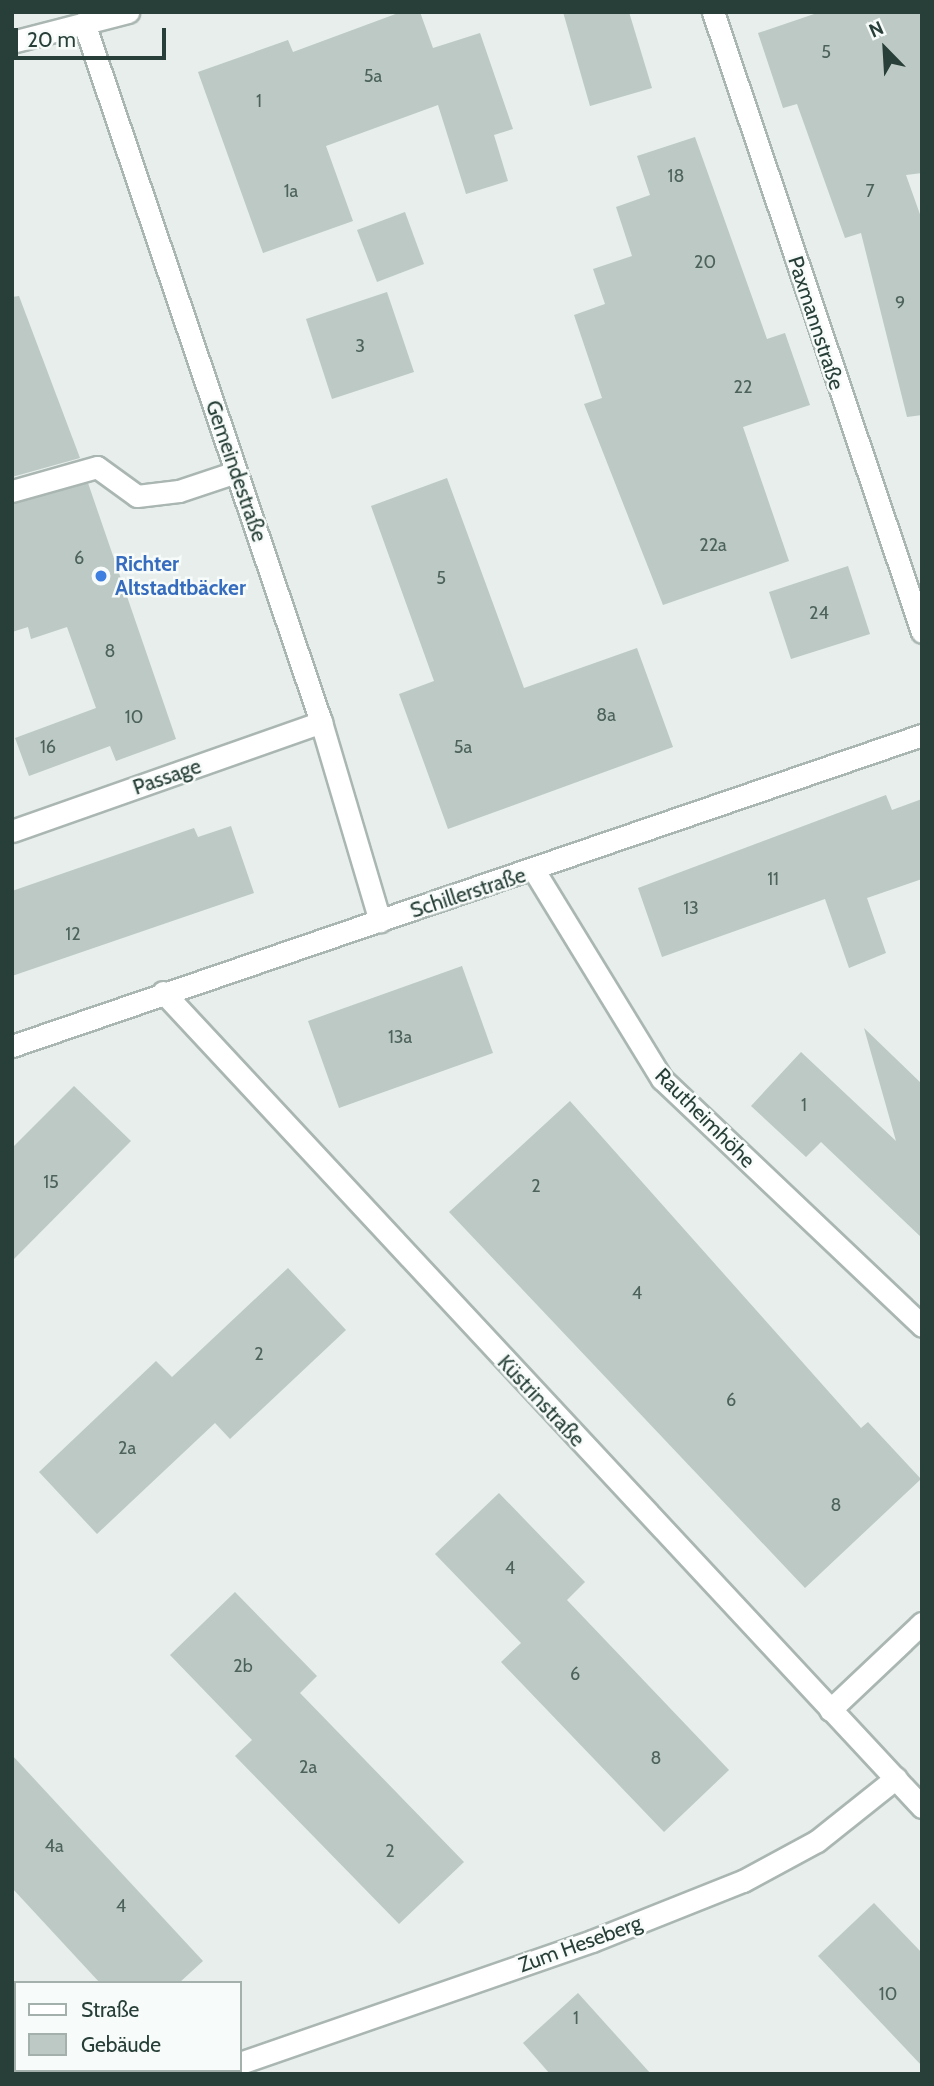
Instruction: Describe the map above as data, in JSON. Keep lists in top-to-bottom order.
{
  "streets": {
    "street": [
      "Paxmannstraße",
      "Gemeindestraße",
      "Passage",
      "Schillerstraße",
      "Rautheimhöhe",
      "Küstrinstraße",
      "Zum Heseberg"
    ]
  },
  "crossings": [
    ["Gemeindestraße", "Passage"],
    ["Gemeindestraße", "Schillerstraße"],
    ["Schillerstraße", "Rautheimhöhe"],
    ["Schillerstraße", "Küstrinstraße"],
    ["Küstrinstraße", "Zum Heseberg"]
  ],
  "places": ["Richter Altstadtbäcker"],
  "house_numbers": [
    "5",
    "5a",
    "1",
    "18",
    "1a",
    "7",
    "20",
    "9",
    "3",
    "22",
    "22a",
    "6",
    "5",
    "24",
    "8",
    "8a",
    "10",
    "16",
    "5a",
    "11",
    "13",
    "12",
    "13a",
    "1",
    "15",
    "2",
    "4",
    "2",
    "6",
    "2a",
    "8",
    "4",
    "2b",
    "6",
    "8",
    "2a",
    "4a",
    "2",
    "4",
    "10",
    "1"
  ],
  "legend": ["Straße", "Gebäude"],
  "scale_bar": "20 m",
  "north": "top left"
}
